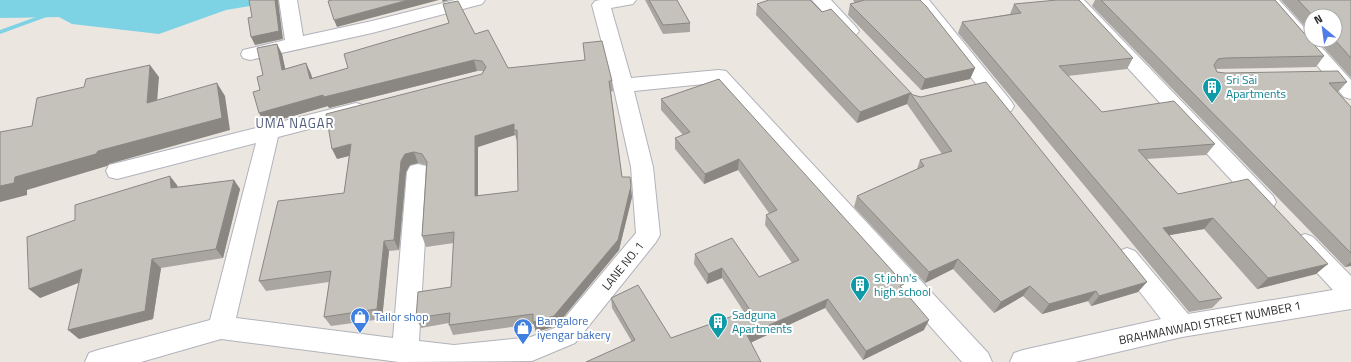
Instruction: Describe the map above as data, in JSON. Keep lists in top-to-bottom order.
{
  "streets": {
    "street": ["LANE NO. 1", "BRAHMANWADI STREET NUMBER 1"]
  },
  "districts": ["UMA NAGAR"],
  "places": {
    "building": ["Sri Sai Apartments", "St john's high school", "Sadguna Apartments"],
    "shop": ["Tailor shop", "Bangalore iyengar bakery"]
  },
  "north": "top left"
}
